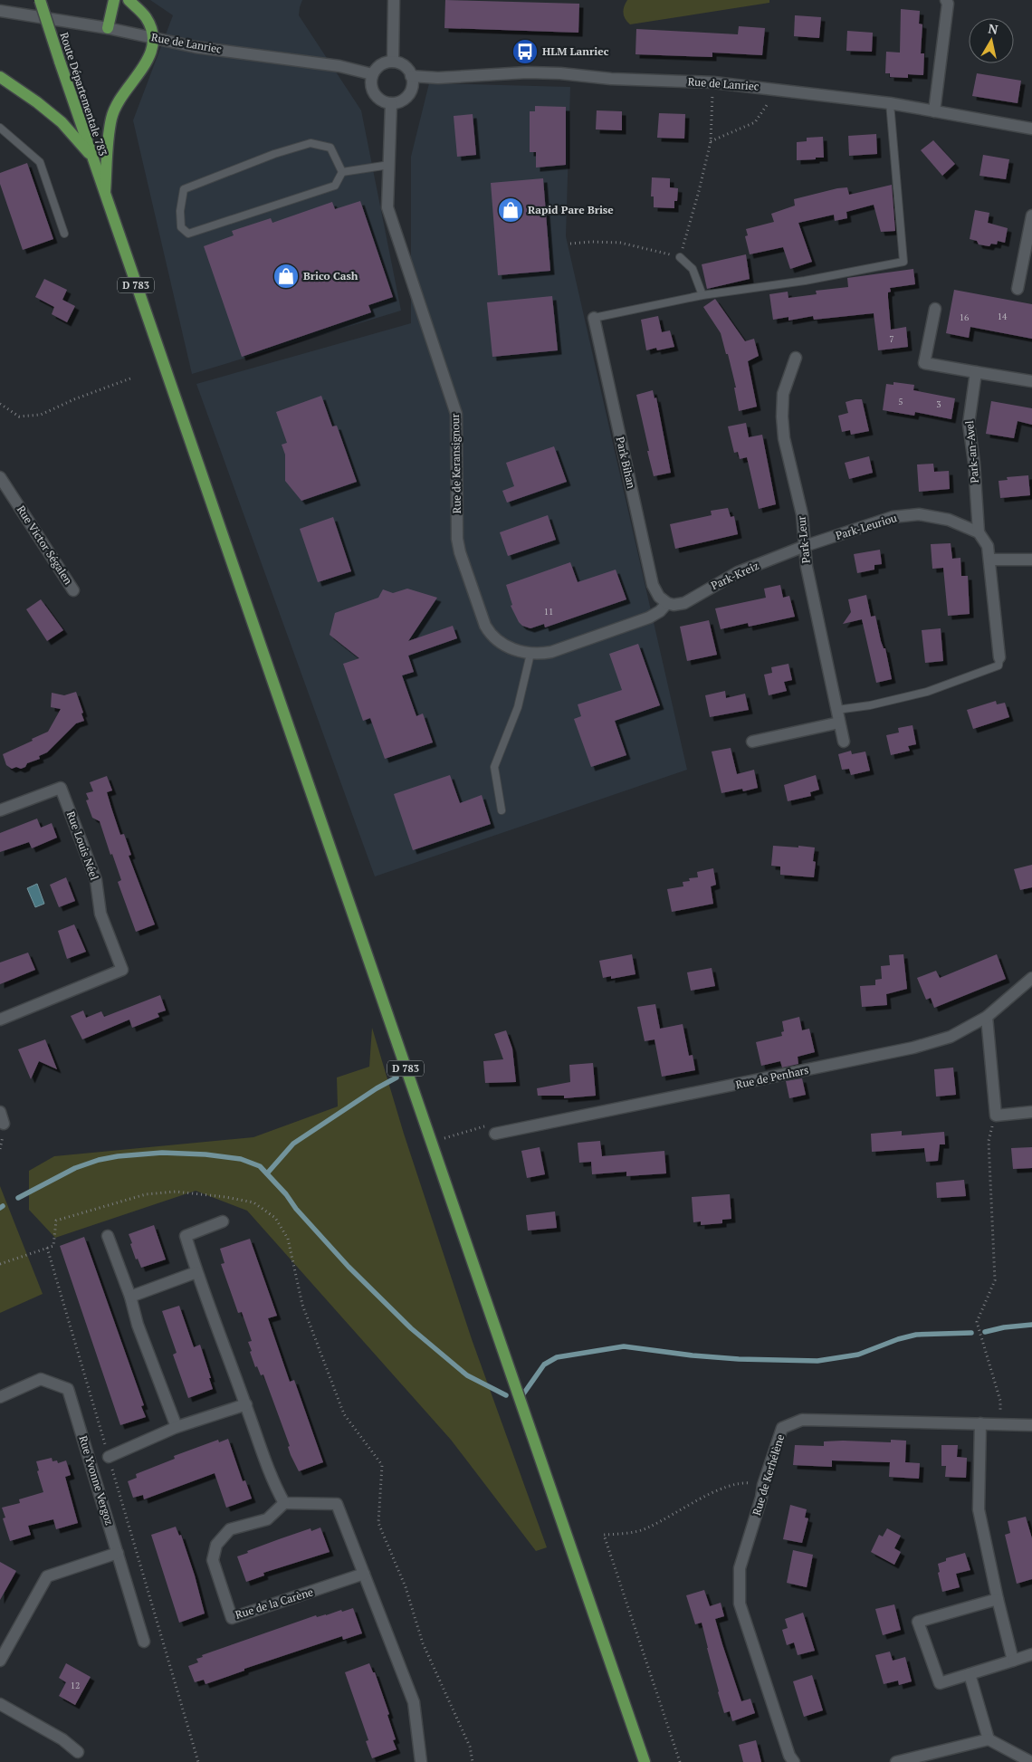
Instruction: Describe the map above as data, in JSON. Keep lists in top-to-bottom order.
{
  "streets": {
    "main road": ["Route Départementale 783", "D 783"],
    "street": [
      "Rue de Lanriec",
      "Park-an-Avel",
      "Park Bihan",
      "Rue de Keransignour",
      "Park-Leuriou",
      "Park-Leur",
      "Rue Victor Ségalen",
      "Park-Kreiz",
      "Rue Louis Néel",
      "Rue de Penhars",
      "Rue de Kerhélène",
      "Rue Yvonne Vergoz",
      "Rue de la Carène"
    ]
  },
  "crossings": [
    ["Rue de Lanriec", "Rue de Keransignour"],
    ["Route Départementale 783", "D 783"],
    ["Park-an-Avel", "Park-Leuriou"],
    ["Park Bihan", "Rue de Keransignour"],
    ["Park Bihan", "Park-Kreiz"],
    ["Rue de Keransignour", "Park-Kreiz"],
    ["Park-Leuriou", "Park-Leur"],
    ["Park-Leuriou", "Park-Kreiz"],
    ["Park-Leur", "Park-Kreiz"]
  ],
  "places": {
    "bus stop": ["HLM Lanriec"],
    "shop": ["Rapid Pare Brise", "Brico Cash"]
  },
  "house_numbers": [
    "14",
    "16",
    "7",
    "5",
    "3",
    "11",
    "12"
  ],
  "north": "top"
}
